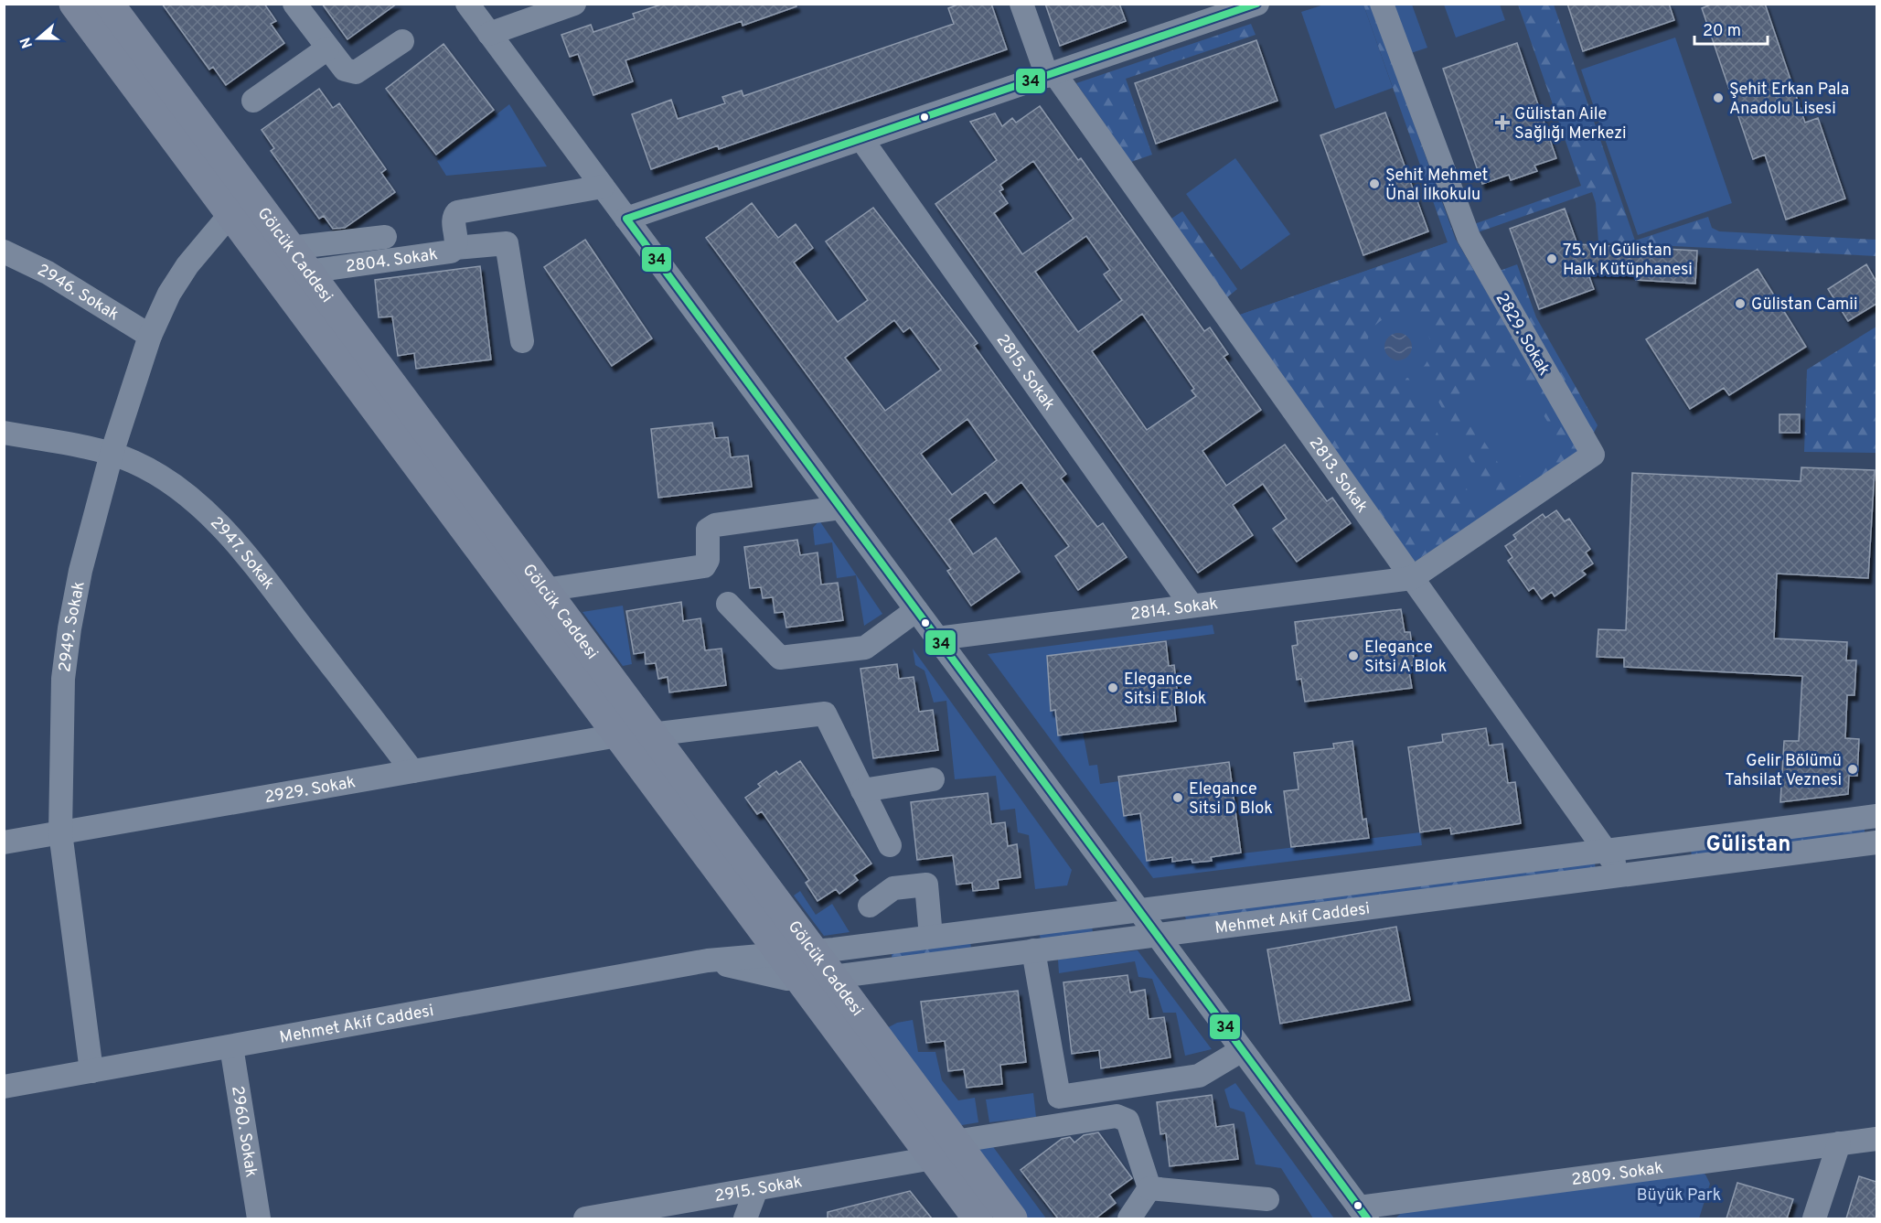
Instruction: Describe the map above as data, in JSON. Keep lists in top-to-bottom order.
{
  "streets": {
    "main road": ["Gölcük Caddesi"],
    "street": [
      "2804. Sokak",
      "2946. Sokak",
      "2829. Sokak",
      "2815. Sokak",
      "2813. Sokak",
      "2947. Sokak",
      "2814. Sokak",
      "2949. Sokak",
      "2929. Sokak",
      "Mehmet Akif Caddesi",
      "2960. Sokak",
      "2809. Sokak",
      "2915. Sokak"
    ]
  },
  "crossings": [
    ["Gölcük Caddesi", "2804. Sokak"],
    ["Gölcük Caddesi", "2949. Sokak"],
    ["Gölcük Caddesi", "2929. Sokak"],
    ["Gölcük Caddesi", "Mehmet Akif Caddesi"],
    ["Gölcük Caddesi", "2915. Sokak"],
    ["2946. Sokak", "2949. Sokak"],
    ["2829. Sokak", "2813. Sokak"],
    ["2829. Sokak", "2814. Sokak"],
    ["2815. Sokak", "2814. Sokak"],
    ["2813. Sokak", "2814. Sokak"],
    ["2813. Sokak", "Mehmet Akif Caddesi"],
    ["2947. Sokak", "2949. Sokak"],
    ["2947. Sokak", "2929. Sokak"],
    ["2949. Sokak", "2929. Sokak"],
    ["2949. Sokak", "Mehmet Akif Caddesi"],
    ["Mehmet Akif Caddesi", "2960. Sokak"]
  ],
  "districts": ["Gülistan"],
  "parks": ["Büyük Park"],
  "places": {
    "other": [
      "Şehit Erkan Pala Anadolu Lisesi",
      "Şehit Mehmet Ünal İlkokulu",
      "75. Yıl Gülistan Halk Kütüphanesi",
      "Gülistan Camii",
      "Elegance Sitsi A Blok",
      "Elegance Sitsi E Blok",
      "Gelir Bölümü Tahsilat Veznesi",
      "Elegance Sitsi D Blok"
    ],
    "health": ["Gülistan Aile Sağlığı Merkezi"]
  },
  "lines": ["transit line 34"],
  "scale_bar": "20 m",
  "north": "left"
}
